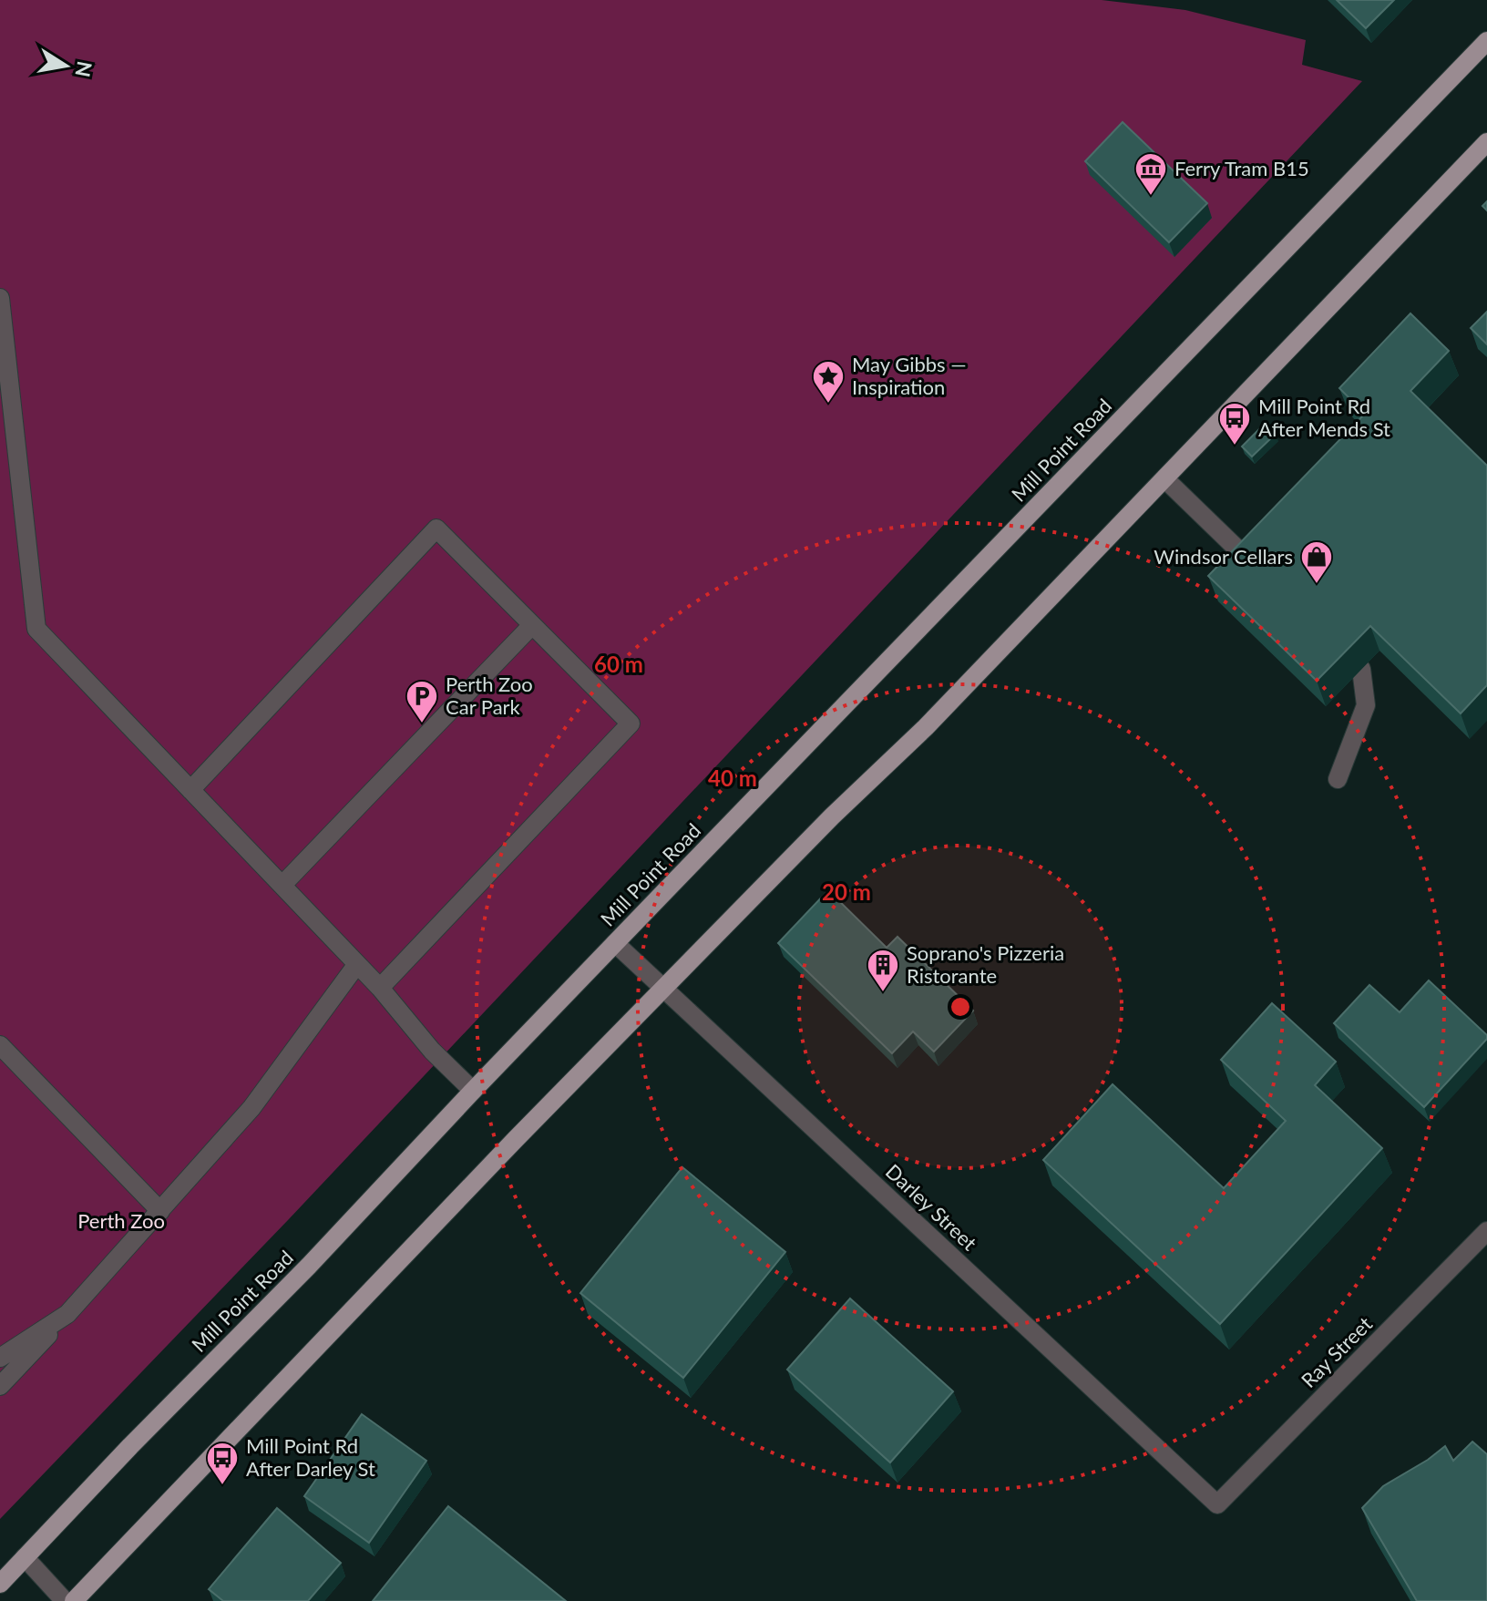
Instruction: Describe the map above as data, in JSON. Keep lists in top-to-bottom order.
{
  "streets": {
    "main road": ["Mill Point Road"],
    "street": ["Darley Street", "Ray Street"]
  },
  "crossings": [
    ["Mill Point Road", "Darley Street"],
    ["Darley Street", "Ray Street"]
  ],
  "parks": ["Perth Zoo"],
  "places": {
    "museum": ["Ferry Tram B15"],
    "place": ["May Gibbs — Inspiration"],
    "bus stop": ["Mill Point Rd After Mends St", "Mill Point Rd After Darley St"],
    "shop": ["Windsor Cellars"],
    "parking": ["Perth Zoo Car Park"],
    "building": ["Soprano's Pizzeria Ristorante"]
  },
  "north": "right",
  "rings": ["60 m", "40 m", "20 m"]
}
